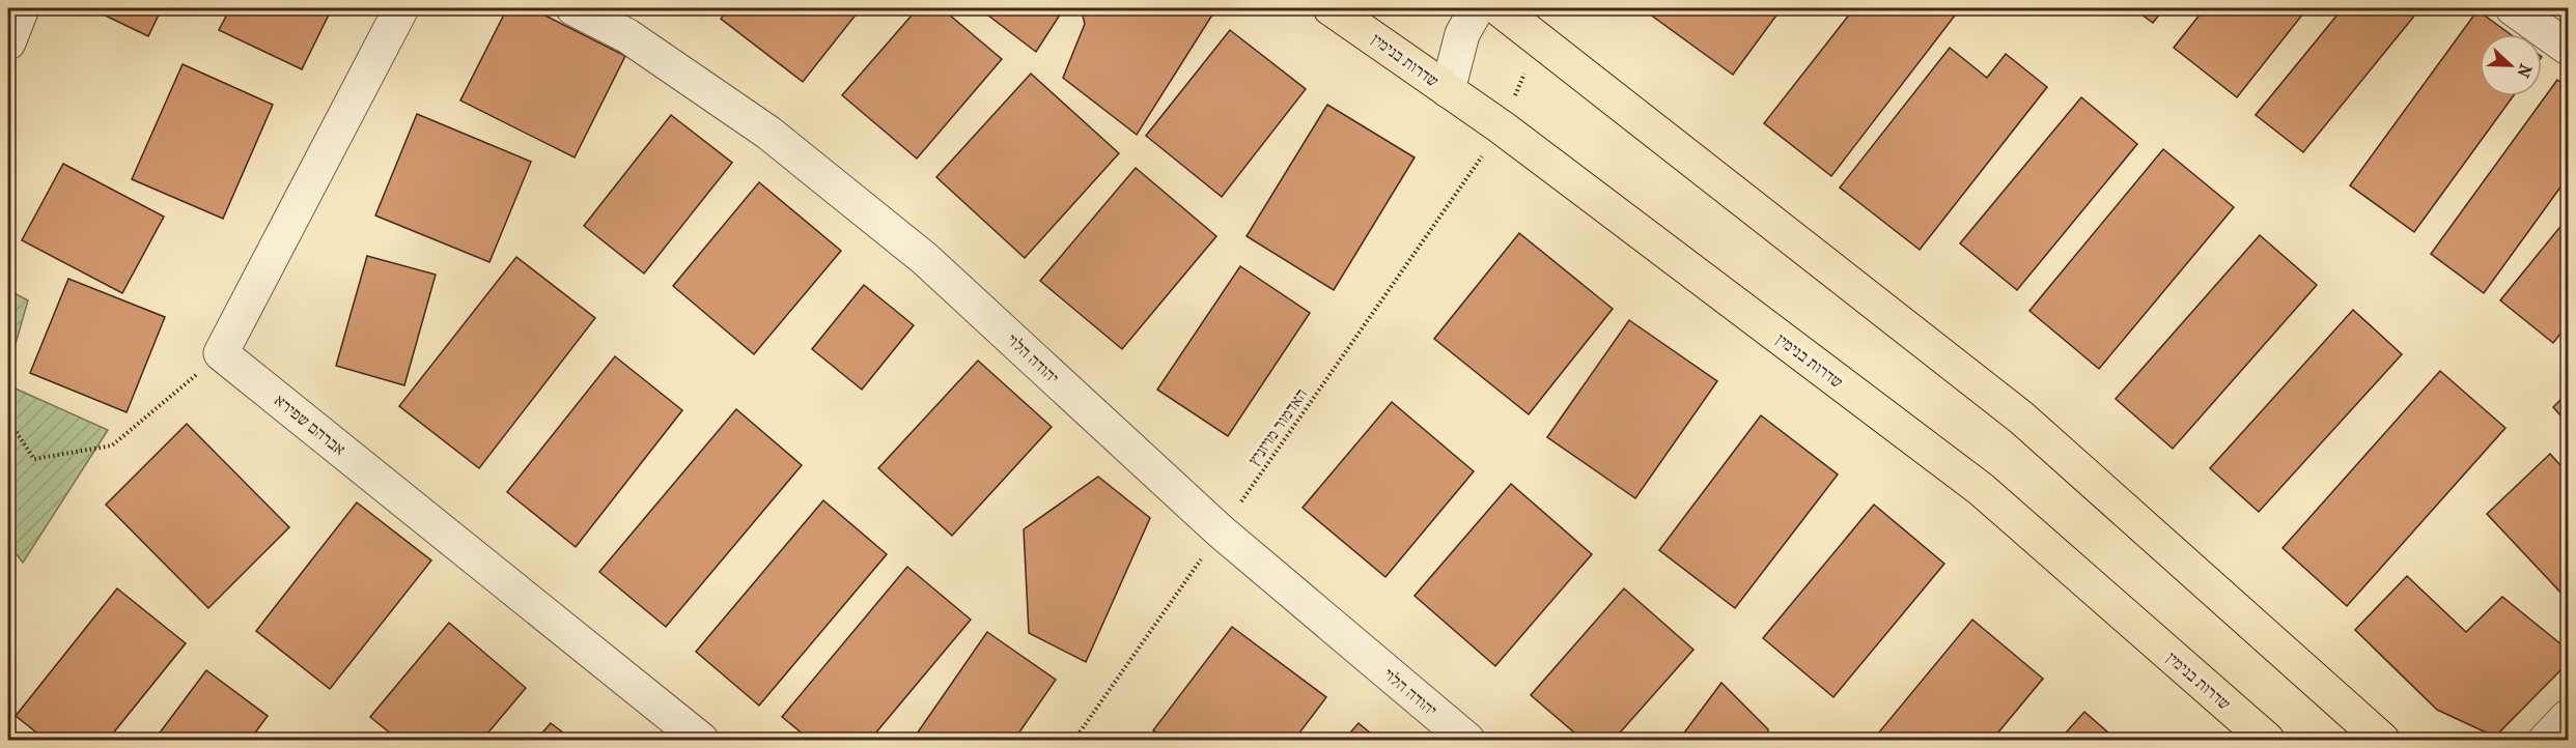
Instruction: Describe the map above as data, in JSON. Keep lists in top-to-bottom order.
{
  "streets": {
    "main road": ["שדרות בנימין"],
    "street": ["יהודה הלוי", "אברהם שפירא"],
    "path": ["האדמור מויזניץ"]
  },
  "crossings": [
    ["שדרות בנימין", "האדמור מויזניץ"],
    ["יהודה הלוי", "האדמור מויזניץ"]
  ],
  "north": "right"
}
